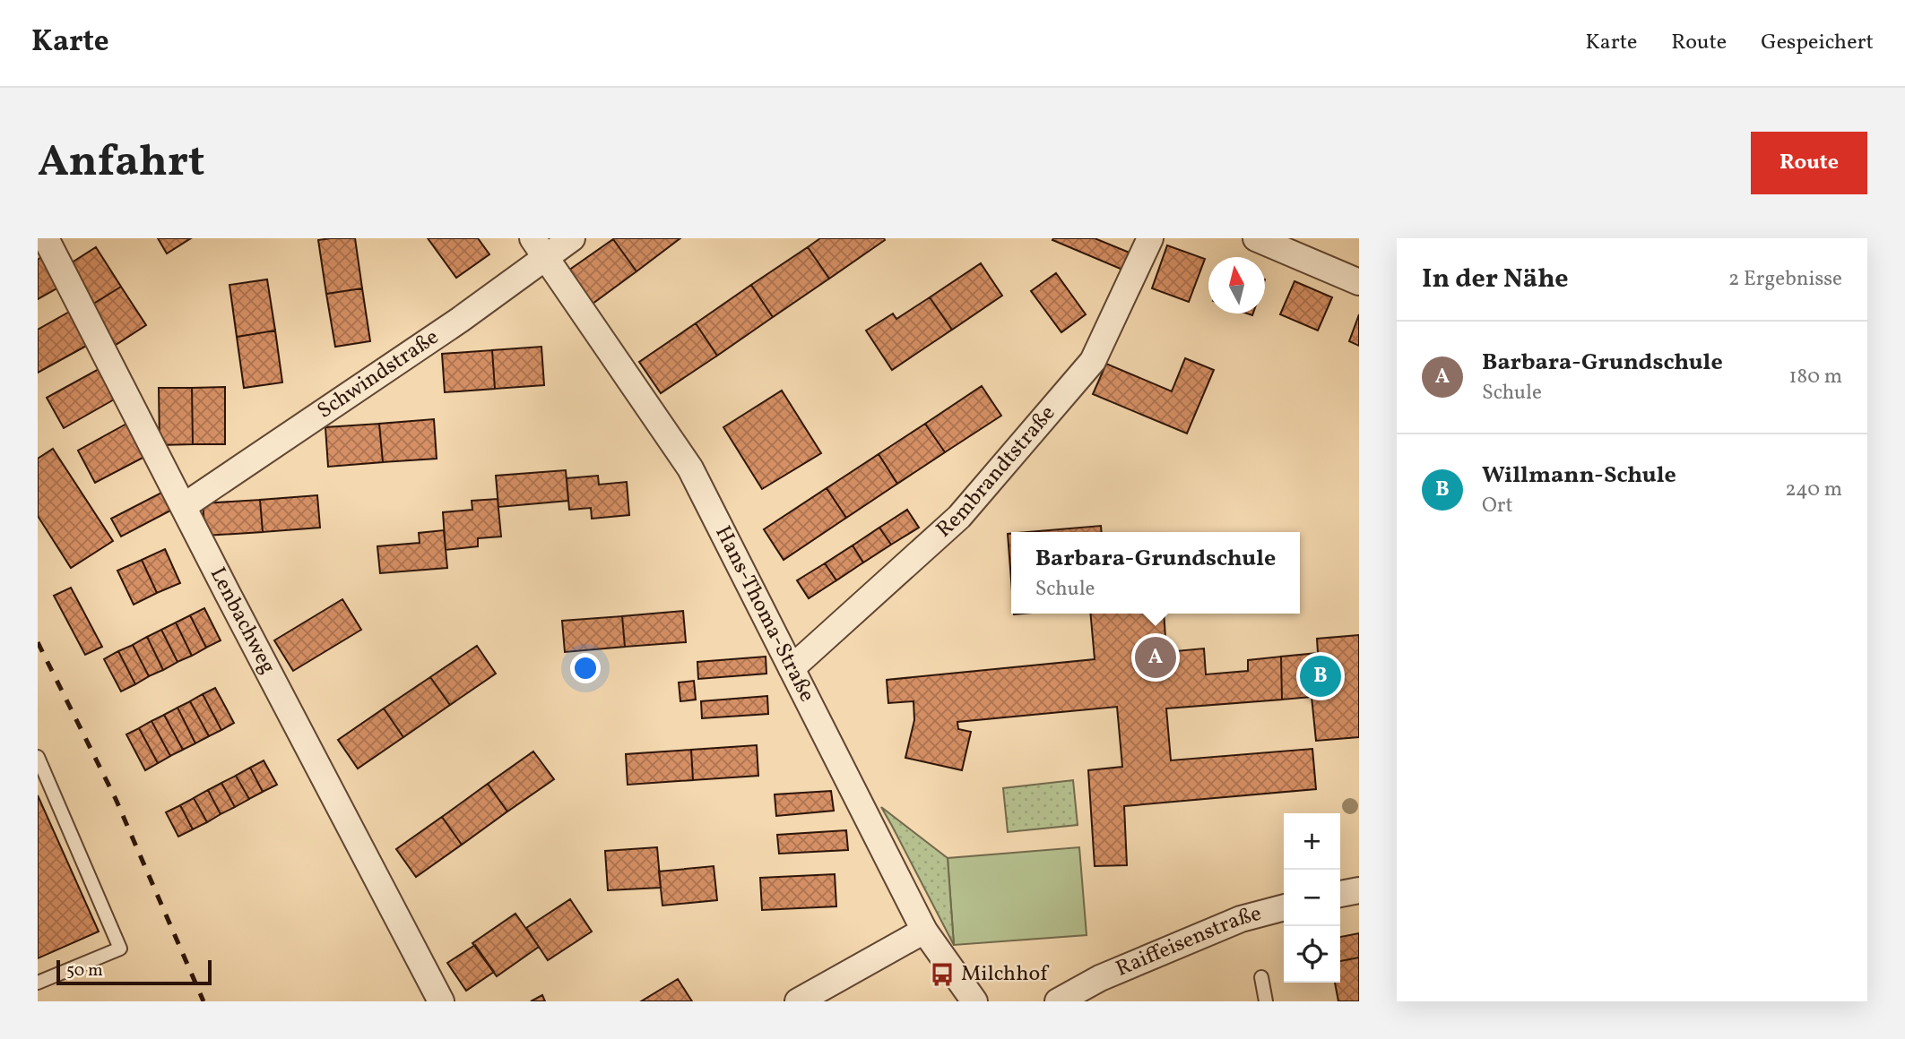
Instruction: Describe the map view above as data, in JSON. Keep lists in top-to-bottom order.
{
  "streets": {
    "street": [
      "Schwindstraße",
      "Rembrandtstraße",
      "Hans-Thoma-Straße",
      "Lenbachweg",
      "Raiffeisenstraße"
    ]
  },
  "crossings": [
    ["Schwindstraße", "Hans-Thoma-Straße"],
    ["Schwindstraße", "Lenbachweg"],
    ["Rembrandtstraße", "Hans-Thoma-Straße"]
  ],
  "places": {
    "bus stop": ["Milchhof"]
  },
  "scale_bar": "50 m",
  "north": "top",
  "page": {
    "header": "Karte",
    "nav": ["Karte", "Route", "Gespeichert"],
    "buttons": "Route",
    "title": "Anfahrt",
    "heading": ["In der Nähe", "2 Ergebnisse"],
    "list": [
      {
        "mark": "A",
        "name": "Barbara-Grundschule",
        "note": "Schule",
        "value": "180 m"
      },
      {
        "mark": "B",
        "name": "Willmann-Schule",
        "note": "Ort",
        "value": "240 m"
      }
    ],
    "popup": ["Barbara-Grundschule", "Schule"],
    "pins": ["A", "B"],
    "map_buttons": ["+", "−"],
    "scale": "50 m"
  }
}
